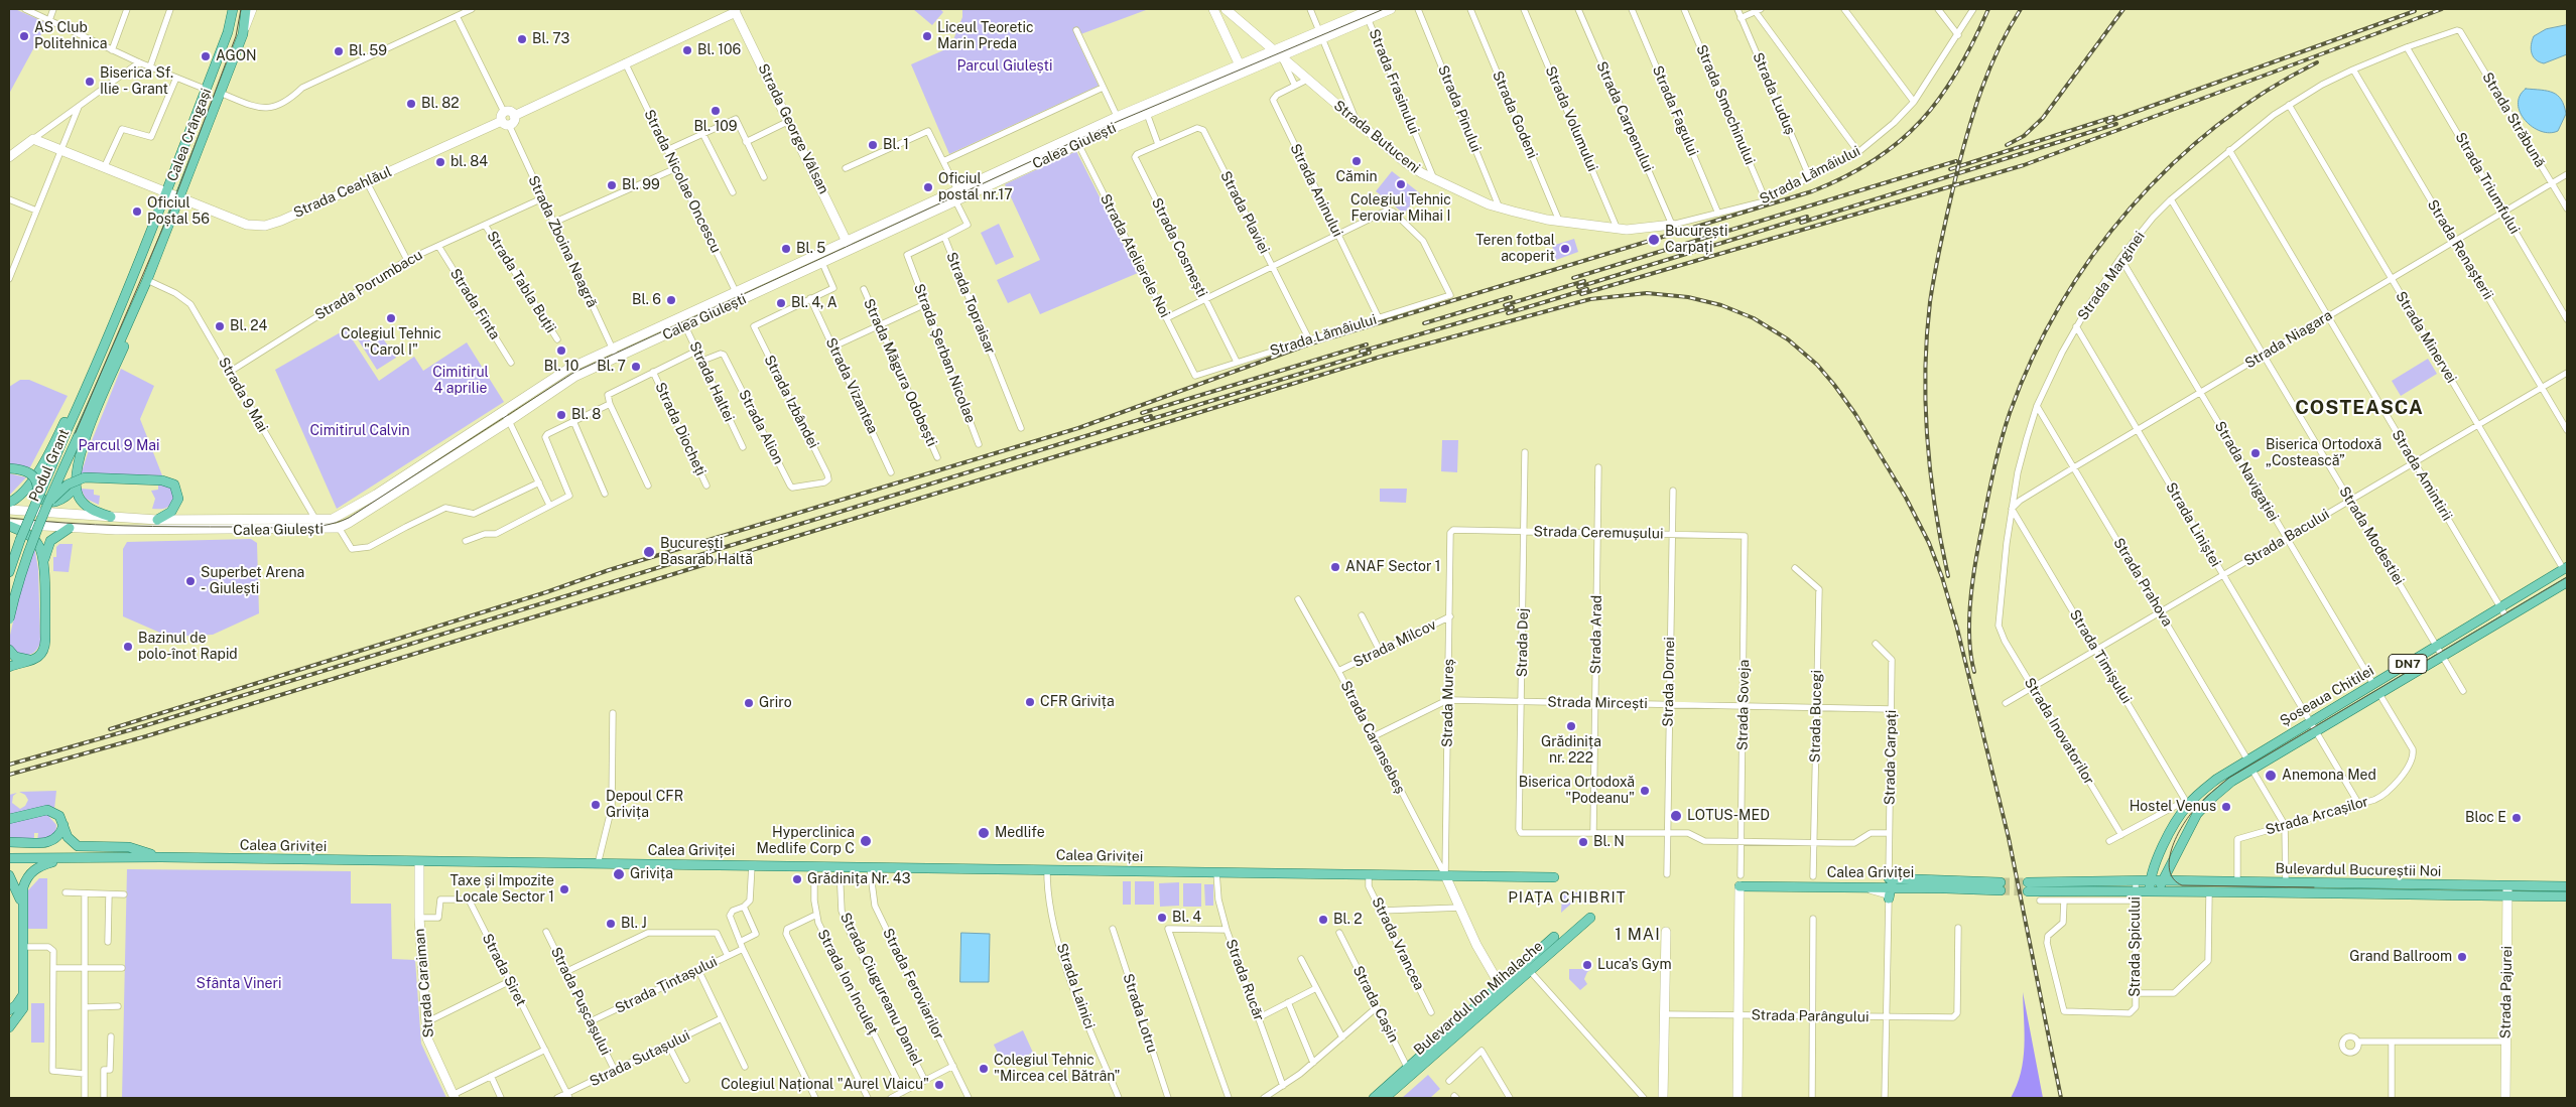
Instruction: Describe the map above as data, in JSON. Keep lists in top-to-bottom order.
{
  "streets": {
    "main road": [
      "Calea Crângași",
      "Podul Grant",
      "DN7",
      "Șoseaua Chitilei",
      "Calea Griviței",
      "Bulevardul Bucureștii Noi",
      "Bulevardul Ion Mihalache"
    ],
    "street": [
      "Strada Frasinului",
      "Strada Luduș",
      "Strada Smochinului",
      "Strada Pinului",
      "Strada Fagului",
      "Strada Godeni",
      "Strada Carpenului",
      "Strada Volumului",
      "Strada Străbună",
      "Strada George Vâlsan",
      "Strada Butuceni",
      "Calea Giulești",
      "Strada Lămâiului",
      "Strada Nicolae Oncescu",
      "Strada Triumfului",
      "Strada Aninului",
      "Strada Ceahlăul",
      "Strada Plaviei",
      "Strada Zboina Neagră",
      "Strada Cosmești",
      "Strada Renașterii",
      "Strada Atelierele Noi",
      "Strada Marginei",
      "Strada Tabla Buții",
      "Strada Porumbacu",
      "Strada Topraisar",
      "Strada Finta",
      "Strada Minervei",
      "Strada Niagara",
      "Strada Șerban Nicolae",
      "Strada Măgura Odobești",
      "Strada Haltei",
      "Strada Vizantea",
      "Strada 9 Mai",
      "Strada Izbândei",
      "Strada Alion",
      "Strada Diocheți",
      "Strada Navigației",
      "Strada Amintirii",
      "Strada Liniștei",
      "Strada Ceremușului",
      "Strada Modestiei",
      "Strada Bacului",
      "Strada Prahova",
      "Strada Arad",
      "Strada Dej",
      "Strada Milcov",
      "Strada Timișului",
      "Strada Dornei",
      "Strada Mureș",
      "Strada Mircești",
      "Strada Soveja",
      "Strada Bucegi",
      "Strada Inovatorilor",
      "Strada Caransebeș",
      "Strada Carpați",
      "Strada Arcașilor",
      "Strada Vrancea",
      "Strada Spicului",
      "Strada Siret",
      "Strada Rucăr",
      "Strada Ion Inculeț",
      "Strada Caraiman",
      "Strada Feroviarilor",
      "Strada Țintașului",
      "Strada Lainici",
      "Strada Ciugureanu Daniel",
      "Strada Pajurei",
      "Strada Pușcașului",
      "Strada Cașin",
      "Strada Lotru",
      "Strada Parângului",
      "Strada Sutașului"
    ]
  },
  "crossings": [
    ["Strada Frasinului", "Strada Butuceni"],
    ["Strada Frasinului", "Calea Giulești"],
    ["Strada Luduș", "Strada Lămâiului"],
    ["Strada Smochinului", "Strada Lămâiului"],
    ["Strada Pinului", "Strada Butuceni"],
    ["Strada Fagului", "Strada Lămâiului"],
    ["Strada Godeni", "Strada Butuceni"],
    ["Strada Carpenului", "Strada Butuceni"],
    ["Strada Carpenului", "Strada Lămâiului"],
    ["Strada Volumului", "Strada Butuceni"],
    ["Strada Străbună", "Strada Marginei"],
    ["Strada Străbună", "Strada Niagara"],
    ["Strada George Vâlsan", "Calea Giulești"],
    ["Calea Crângași", "Strada Ceahlăul"],
    ["Calea Crângași", "Strada 9 Mai"],
    ["Calea Crângași", "Podul Grant"],
    ["Strada Butuceni", "Calea Giulești"],
    ["Strada Butuceni", "Strada Lămâiului"],
    ["Strada Butuceni", "Strada Aninului"],
    ["Calea Giulești", "Strada Nicolae Oncescu"],
    ["Calea Giulești", "Strada Zboina Neagră"],
    ["Calea Giulești", "Strada Atelierele Noi"],
    ["Calea Giulești", "Strada Topraisar"],
    ["Calea Giulești", "Strada Haltei"],
    ["Calea Giulești", "Strada 9 Mai"],
    ["Strada Lămâiului", "Strada Aninului"],
    ["Strada Lămâiului", "Strada Plaviei"],
    ["Strada Lămâiului", "Strada Cosmești"],
    ["Strada Lămâiului", "Strada Atelierele Noi"],
    ["Strada Triumfului", "Strada Marginei"],
    ["Strada Triumfului", "Strada Niagara"],
    ["Strada Ceahlăul", "Strada Zboina Neagră"],
    ["Strada Plaviei", "Strada Cosmești"],
    ["Strada Zboina Neagră", "Strada Porumbacu"],
    ["Strada Renașterii", "Strada Marginei"],
    ["Strada Renașterii", "Strada Niagara"],
    ["Strada Renașterii", "Strada Bacului"],
    ["Strada Marginei", "Strada Minervei"],
    ["Strada Marginei", "Strada Niagara"],
    ["Strada Marginei", "Strada Navigației"],
    ["Strada Marginei", "Strada Amintirii"],
    ["Strada Marginei", "Strada Liniștei"],
    ["Strada Marginei", "Strada Modestiei"],
    ["Strada Marginei", "Strada Prahova"],
    ["Strada Marginei", "Strada Timișului"],
    ["Strada Marginei", "Strada Inovatorilor"],
    ["Strada Tabla Buții", "Strada Porumbacu"],
    ["Strada Porumbacu", "Strada Finta"],
    ["Strada Porumbacu", "Strada 9 Mai"],
    ["Strada Topraisar", "Strada Șerban Nicolae"],
    ["Strada Minervei", "Strada Niagara"],
    ["Strada Minervei", "Strada Bacului"],
    ["Strada Minervei", "Șoseaua Chitilei"],
    ["Strada Niagara", "Strada Navigației"],
    ["Strada Niagara", "Strada Amintirii"],
    ["Strada Niagara", "Strada Liniștei"],
    ["Strada Niagara", "Strada Modestiei"],
    ["Strada Niagara", "Strada Prahova"],
    ["Strada Niagara", "Strada Timișului"],
    ["Strada Haltei", "Strada Alion"],
    ["Strada Vizantea", "Strada Izbândei"],
    ["Strada Izbândei", "Strada Alion"],
    ["Strada Navigației", "Strada Bacului"],
    ["Strada Navigației", "Șoseaua Chitilei"],
    ["Strada Amintirii", "Strada Bacului"],
    ["Strada Amintirii", "Șoseaua Chitilei"],
    ["Strada Liniștei", "Strada Bacului"],
    ["Strada Liniștei", "Șoseaua Chitilei"],
    ["Strada Ceremușului", "Strada Arad"],
    ["Strada Ceremușului", "Strada Dej"],
    ["Strada Ceremușului", "Strada Dornei"],
    ["Strada Ceremușului", "Strada Mureș"],
    ["Strada Ceremușului", "Strada Soveja"],
    ["Strada Modestiei", "Strada Bacului"],
    ["Strada Modestiei", "Șoseaua Chitilei"],
    ["Strada Bacului", "Strada Prahova"],
    ["Strada Bacului", "Strada Timișului"],
    ["Strada Bacului", "Strada Inovatorilor"],
    ["Strada Prahova", "Șoseaua Chitilei"],
    ["Strada Arad", "Strada Dej"],
    ["Strada Arad", "Strada Mircești"],
    ["Strada Dej", "Strada Mircești"],
    ["Strada Milcov", "Strada Mureș"],
    ["Strada Milcov", "Strada Caransebeș"],
    ["Strada Timișului", "Șoseaua Chitilei"],
    ["Strada Dornei", "Strada Mircești"],
    ["Șoseaua Chitilei", "Strada Inovatorilor"],
    ["Șoseaua Chitilei", "Strada Arcașilor"],
    ["Șoseaua Chitilei", "Bulevardul Bucureștii Noi"],
    ["Strada Mureș", "Strada Mircești"],
    ["Strada Mureș", "Strada Caransebeș"],
    ["Strada Mureș", "Calea Griviței"],
    ["Strada Mircești", "Strada Soveja"],
    ["Strada Mircești", "Strada Bucegi"],
    ["Strada Mircești", "Strada Caransebeș"],
    ["Strada Mircești", "Strada Carpați"],
    ["Strada Caransebeș", "Calea Griviței"],
    ["Strada Carpați", "Calea Griviței"],
    ["Strada Arcașilor", "Bulevardul Bucureștii Noi"],
    ["Calea Griviței", "Strada Vrancea"],
    ["Calea Griviței", "Strada Rucăr"],
    ["Calea Griviței", "Strada Ion Inculeț"],
    ["Calea Griviței", "Strada Caraiman"],
    ["Calea Griviței", "Strada Feroviarilor"],
    ["Calea Griviței", "Strada Lainici"],
    ["Calea Griviței", "Strada Ciugureanu Daniel"],
    ["Bulevardul Bucureștii Noi", "Strada Pajurei"],
    ["Strada Siret", "Strada Caraiman"],
    ["Strada Siret", "Strada Sutașului"],
    ["Strada Țintașului", "Strada Pușcașului"],
    ["Bulevardul Ion Mihalache", "Strada Cașin"],
    ["Strada Pușcașului", "Strada Sutașului"]
  ],
  "districts": ["COSTEASCA", "PIAȚA CHIBRIT", "1 MAI"],
  "parks": [
    "Parcul Giulești",
    "Cimitirul 4 aprilie",
    "Cimitirul Calvin",
    "Parcul 9 Mai",
    "Sfânta Vineri"
  ],
  "places": [
    "AS Club Politehnica",
    "Liceul Teoretic Marin Preda",
    "Bl. 73",
    "Bl. 106",
    "Bl. 59",
    "AGON",
    "Biserica Sf. Ilie - Grant",
    "Bl. 82",
    "Bl. 109",
    "Bl. 1",
    "Cămin",
    "bl. 84",
    "Colegiul Tehnic Feroviar Mihai I",
    "Bl. 99",
    "Oficiul postal nr.17",
    "Oficiul Poștal 56",
    "București Carpați",
    "Bl. 5",
    "Teren fotbal acoperit",
    "Bl. 6",
    "Bl. 4, A",
    "Colegiul Tehnic \"Carol I\"",
    "Bl. 24",
    "Bl. 10",
    "Bl. 7",
    "Bl. 8",
    "Biserica Ortodoxă „Costească”",
    "București Basarab Haltă",
    "ANAF Sector 1",
    "Superbet Arena - Giulești",
    "Bazinul de polo-înot Rapid",
    "CFR Grivița",
    "Griro",
    "Grădinița nr. 222",
    "Anemona Med",
    "Biserica Ortodoxă \"Podeanu\"",
    "Depoul CFR Grivița",
    "Hostel Venus",
    "LOTUS-MED",
    "Bloc E",
    "Medlife",
    "Hyperclinica Medlife Corp C",
    "Bl. N",
    "Grivița",
    "Grădinița Nr. 43",
    "Taxe și Impozite Locale Sector 1",
    "Bl. 4",
    "Bl. 2",
    "Bl. J",
    "Grand Ballroom",
    "Luca's Gym",
    "Colegiul Tehnic \"Mircea cel Bătrân\"",
    "Colegiul Național \"Aurel Vlaicu\""
  ]
}
